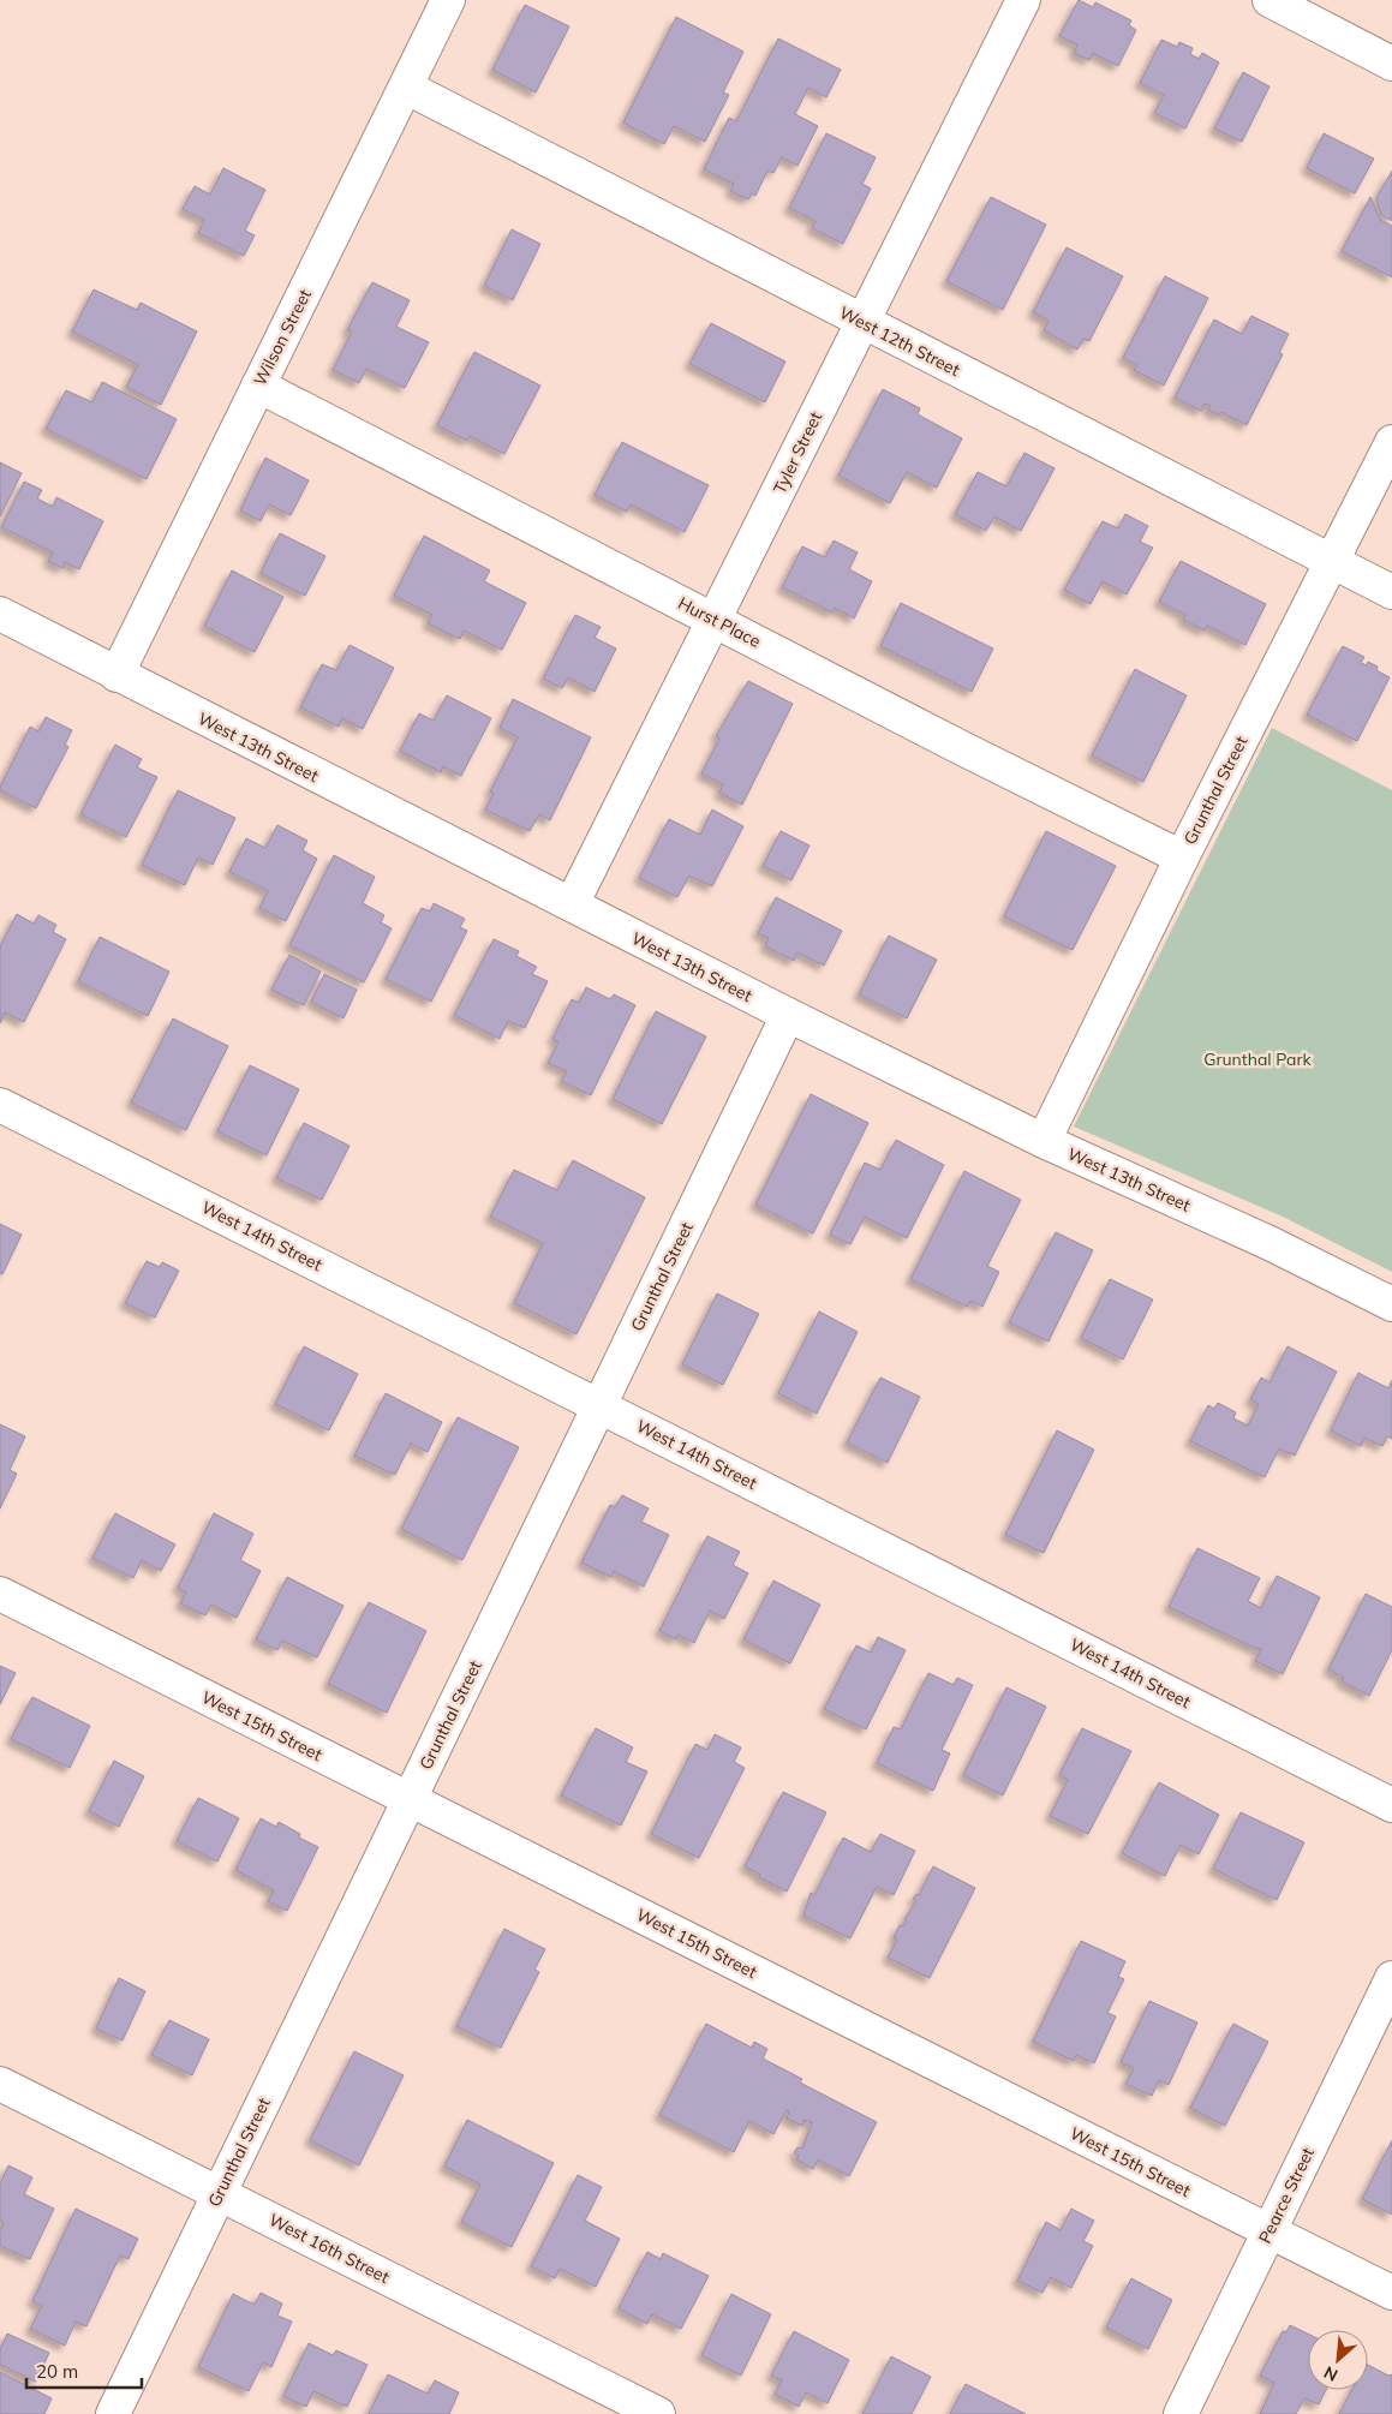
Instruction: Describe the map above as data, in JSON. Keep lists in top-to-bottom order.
{
  "streets": {
    "street": [
      "Wilson Street",
      "West 12th Street",
      "Tyler Street",
      "Hurst Place",
      "West 13th Street",
      "Grunthal Street",
      "West 14th Street",
      "West 15th Street",
      "Pearce Street",
      "West 16th Street"
    ]
  },
  "crossings": [
    ["Wilson Street", "West 12th Street"],
    ["Wilson Street", "Hurst Place"],
    ["Wilson Street", "West 13th Street"],
    ["West 12th Street", "Tyler Street"],
    ["West 12th Street", "Grunthal Street"],
    ["Tyler Street", "Hurst Place"],
    ["Tyler Street", "West 13th Street"],
    ["Hurst Place", "Grunthal Street"],
    ["West 13th Street", "Grunthal Street"],
    ["Grunthal Street", "West 14th Street"],
    ["Grunthal Street", "West 15th Street"],
    ["Grunthal Street", "West 16th Street"],
    ["West 15th Street", "Pearce Street"]
  ],
  "parks": ["Grunthal Park"],
  "scale_bar": "20 m",
  "north": "bottom left"
}
